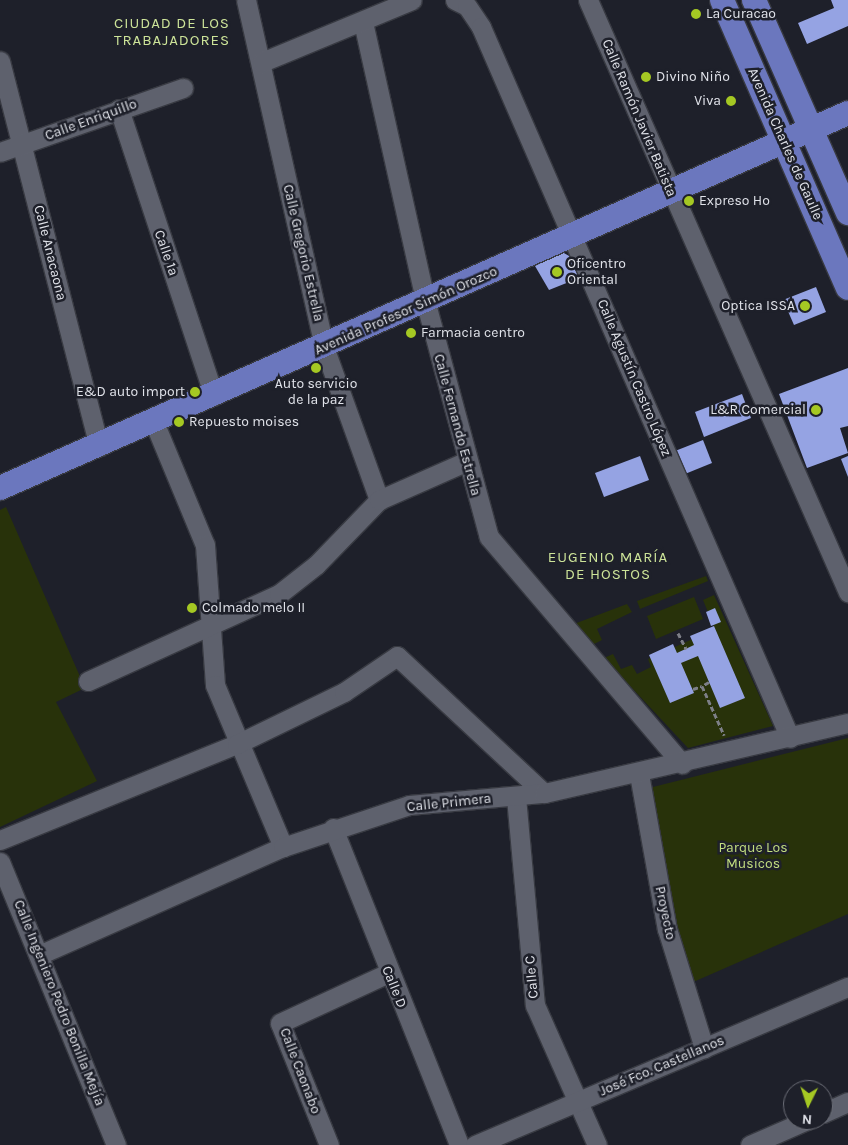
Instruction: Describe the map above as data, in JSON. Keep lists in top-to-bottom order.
{
  "streets": {
    "main road": ["Avenida Charles de Gaulle", "Avenida Profesor Simón Orozco"],
    "street": [
      "Calle Ramón Javier Batista",
      "Calle Enriquillo",
      "Calle Anacaona",
      "Calle 1a",
      "Calle Gregorio Estrella",
      "Calle Agustín Castro López",
      "Calle Fernando Estrella",
      "Calle Primera",
      "Proyecto",
      "Calle C",
      "Calle D",
      "Calle Ingeniero Pedro Bonilla Mejía",
      "José Fco. Castellanos",
      "Calle Caonabo"
    ]
  },
  "crossings": [
    ["Calle Ramón Javier Batista", "Avenida Profesor Simón Orozco"],
    ["Calle Enriquillo", "Calle Anacaona"],
    ["Calle Enriquillo", "Calle 1a"],
    ["Avenida Charles de Gaulle", "Avenida Profesor Simón Orozco"],
    ["Calle Anacaona", "Avenida Profesor Simón Orozco"],
    ["Calle 1a", "Avenida Profesor Simón Orozco"],
    ["Calle Gregorio Estrella", "Avenida Profesor Simón Orozco"],
    ["Avenida Profesor Simón Orozco", "Calle Agustín Castro López"],
    ["Avenida Profesor Simón Orozco", "Calle Fernando Estrella"],
    ["Calle Agustín Castro López", "Calle Primera"],
    ["Calle Fernando Estrella", "Calle Primera"],
    ["Calle Primera", "Proyecto"],
    ["Calle Primera", "Calle C"],
    ["Calle Primera", "Calle D"],
    ["Calle Primera", "Calle Ingeniero Pedro Bonilla Mejía"],
    ["Proyecto", "José Fco. Castellanos"],
    ["Calle C", "José Fco. Castellanos"],
    ["Calle D", "Calle Caonabo"]
  ],
  "districts": ["CIUDAD DE LOS TRABAJADORES", "EUGENIO MARÍA DE HOSTOS"],
  "parks": ["Parque Los Musicos"],
  "places": [
    "La Curacao",
    "Divino Niño",
    "Viva",
    "Expreso Ho",
    "Oficentro Oriental",
    "Optica ISSA",
    "Farmacia centro",
    "Auto servicio de la paz",
    "E&D auto import",
    "L&R Comercial",
    "Repuesto moises",
    "Colmado melo II"
  ],
  "north": "bottom"
}
